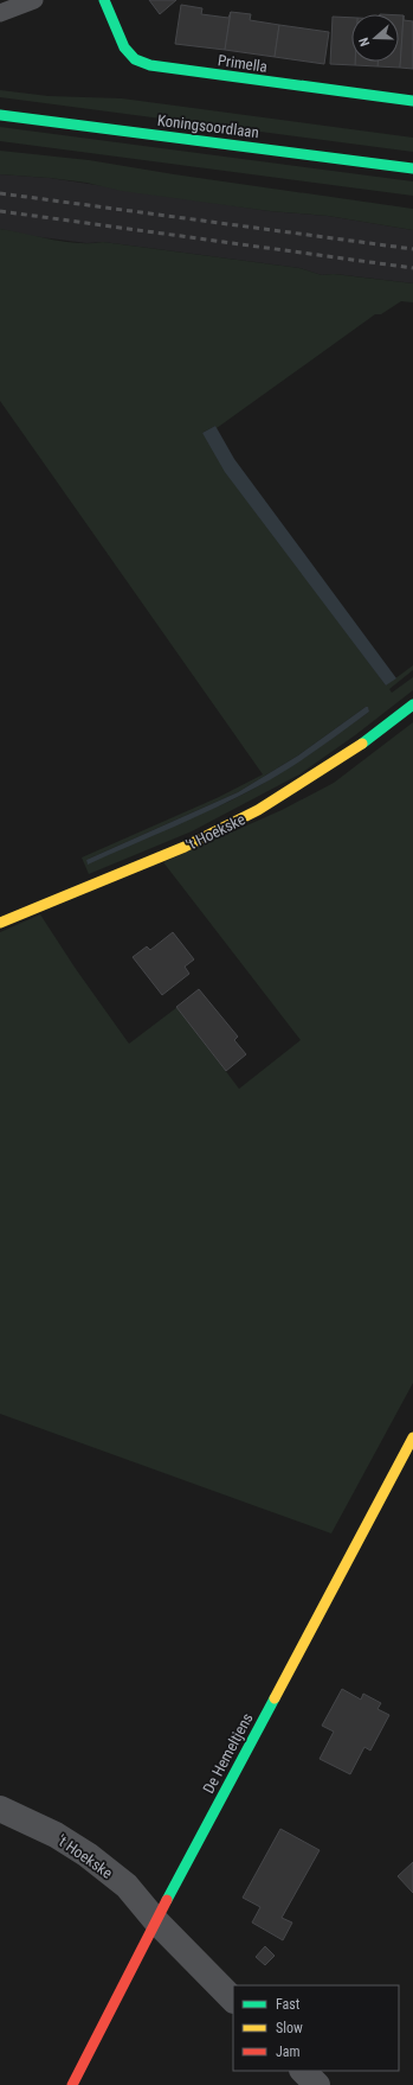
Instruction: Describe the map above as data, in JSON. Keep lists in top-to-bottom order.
{
  "streets": {
    "street": [
      "Primella",
      "Koningsoordlaan",
      "'t Hoekske",
      "De Hemeltjens"
    ]
  },
  "crossings": [
    ["'t Hoekske", "De Hemeltjens"]
  ],
  "legend": ["Fast", "Slow", "Jam"],
  "north": "left"
}
